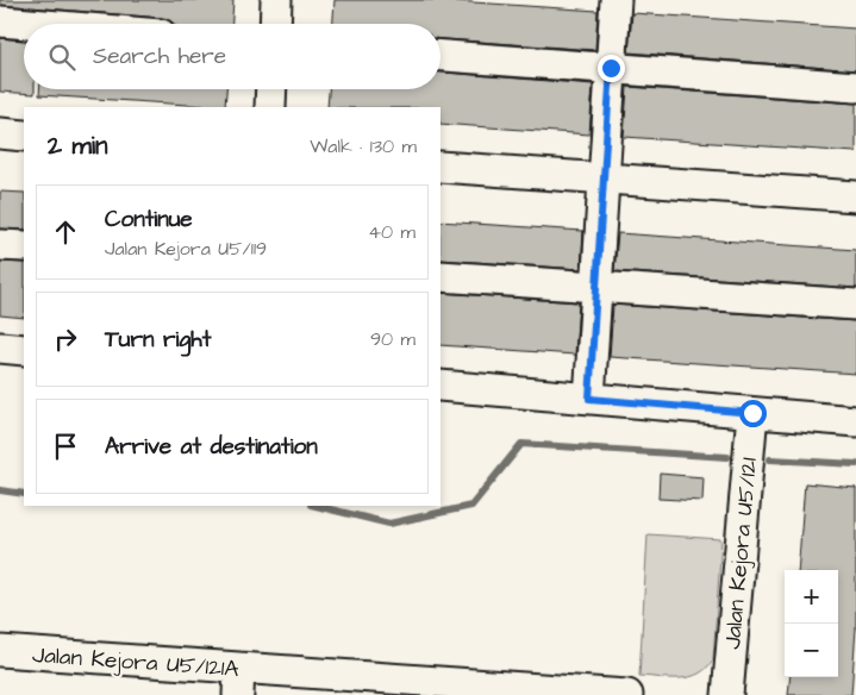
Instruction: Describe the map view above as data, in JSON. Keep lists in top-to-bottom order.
{
  "streets": {
    "street": ["Jalan Kejora U5/121", "Jalan Kejora U5/121A"]
  },
  "page": {
    "search": "Search here",
    "heading": ["2 min", "Walk · 130 m"],
    "list": [
      ["Continue", "Jalan Kejora U5/119", "40 m"],
      ["Turn right", "90 m"],
      "Arrive at destination"
    ],
    "map_buttons": ["+", "−"]
  }
}
